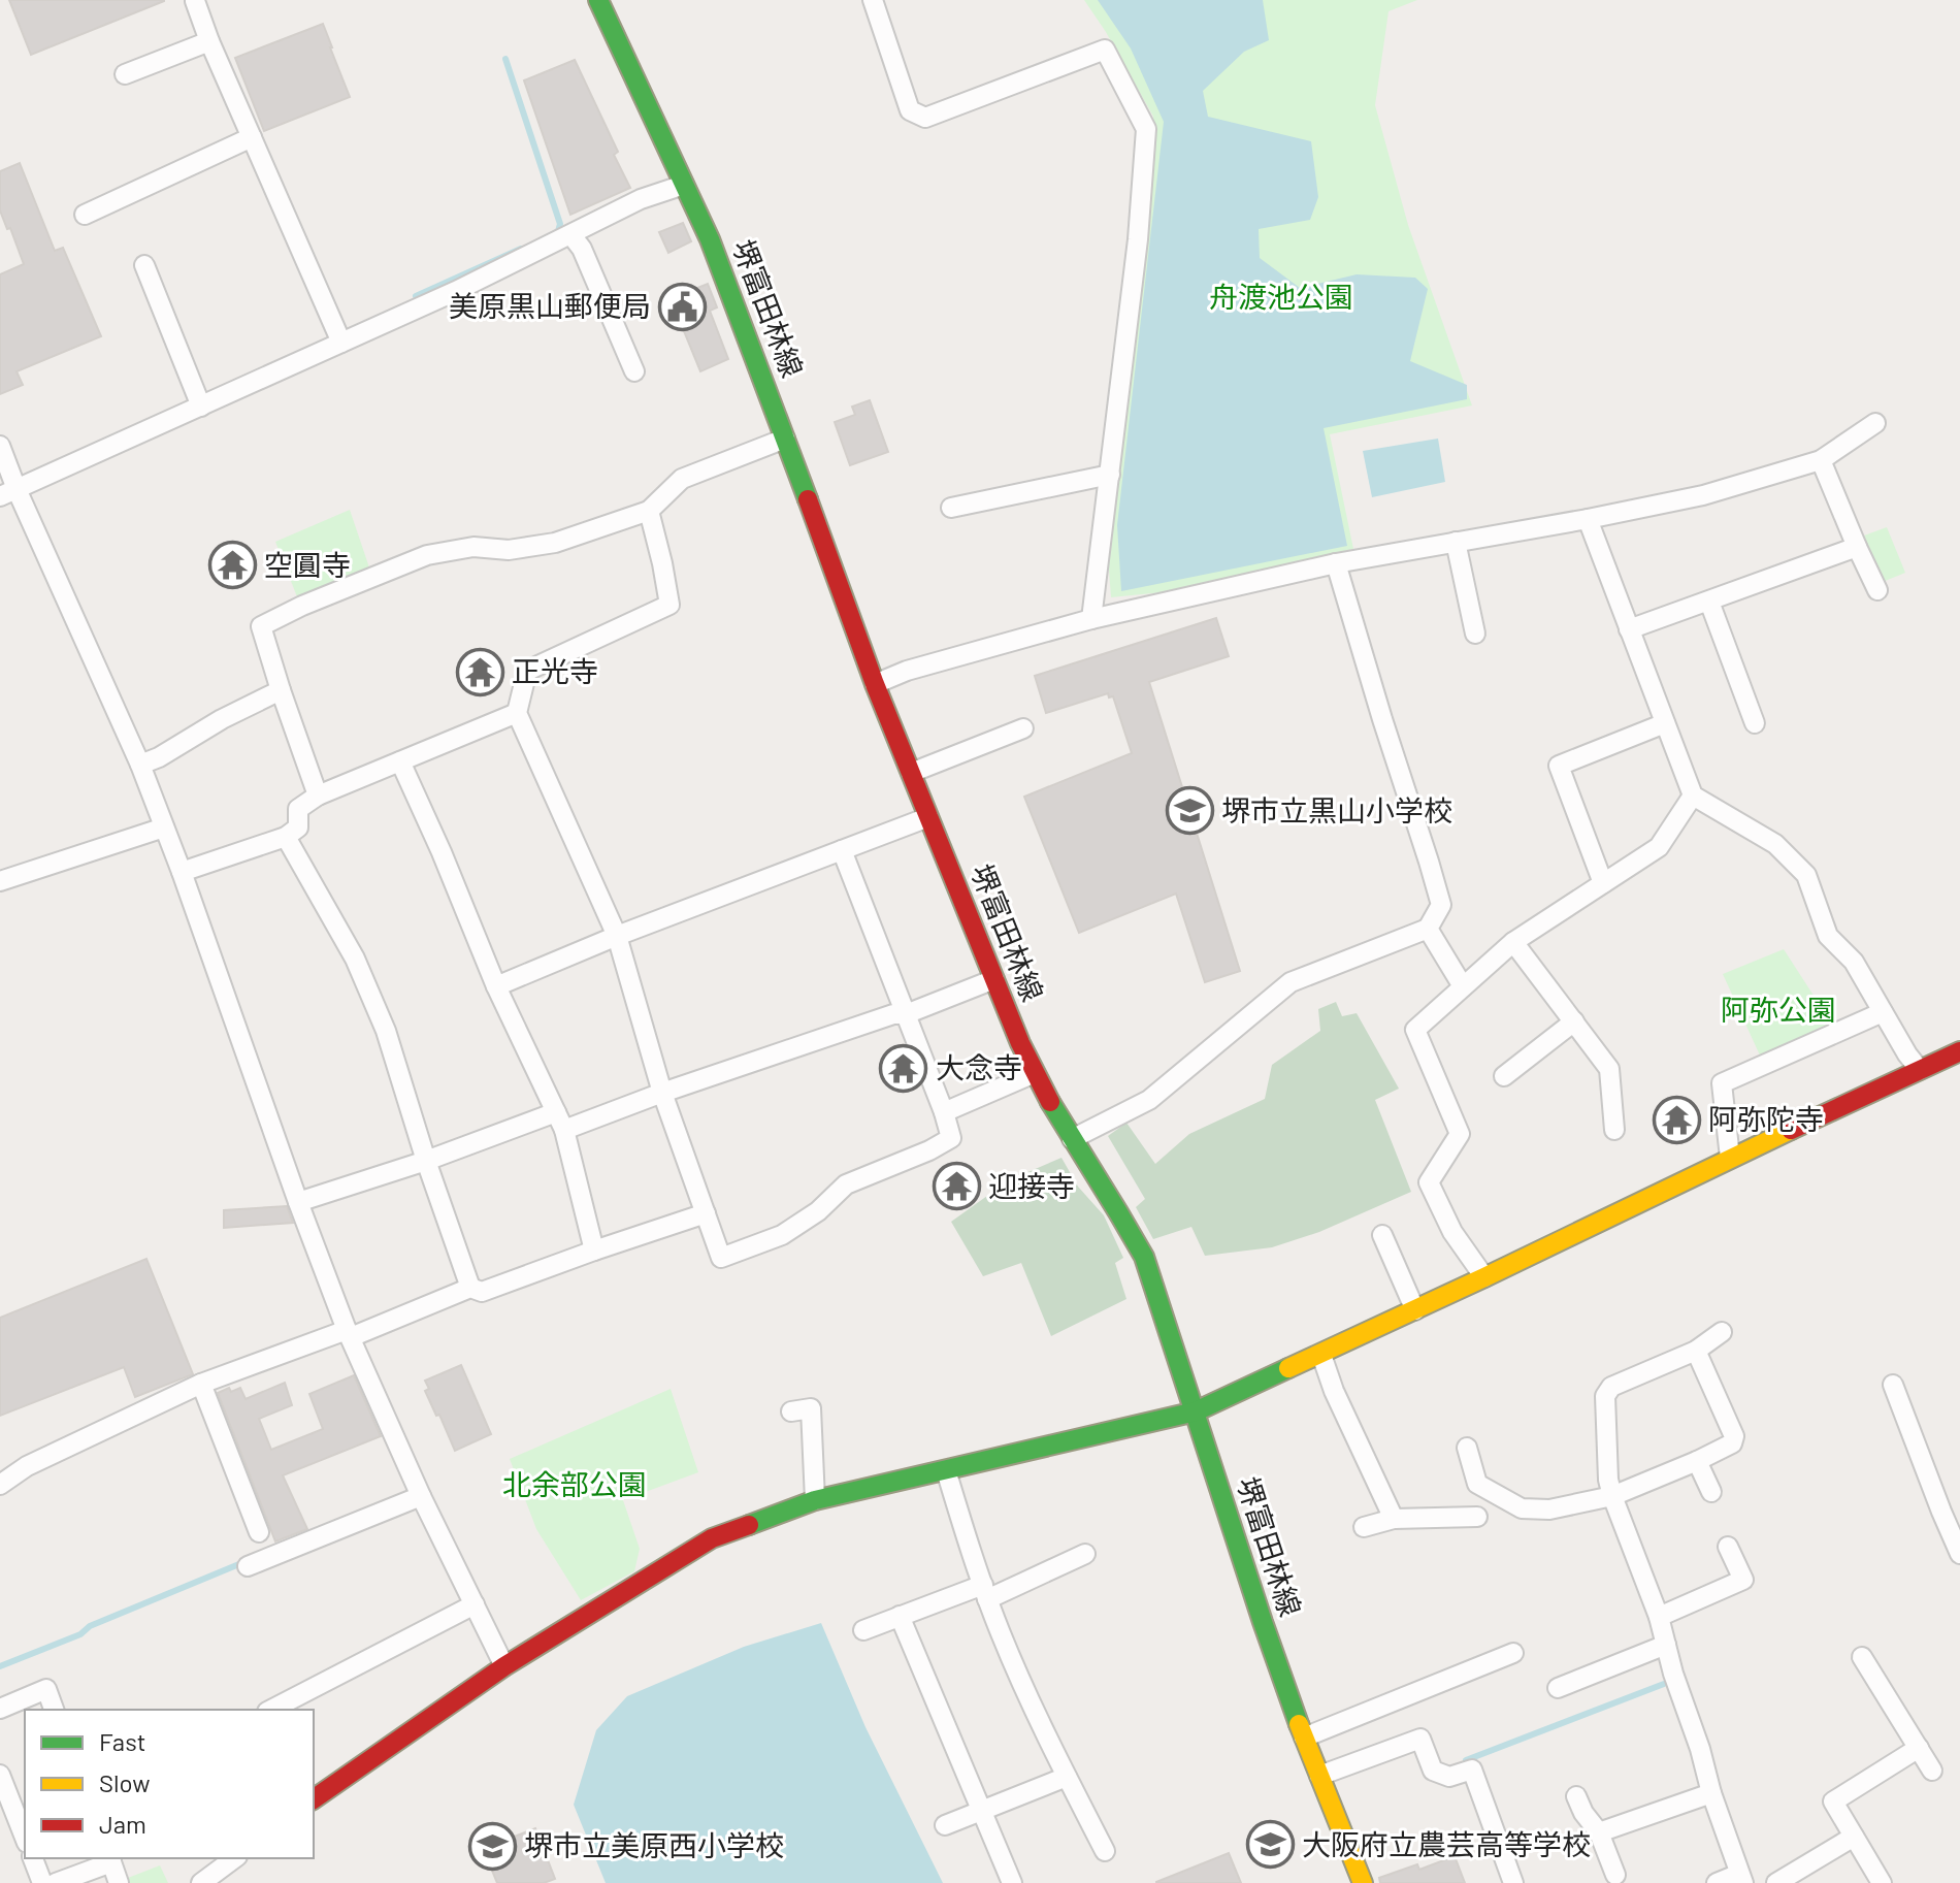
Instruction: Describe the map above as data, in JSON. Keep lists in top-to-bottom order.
{
  "streets": {
    "main road": ["堺富田林線"]
  },
  "parks": ["舟渡池公園", "阿弥公園", "北余部公園"],
  "places": {
    "public building": ["美原黒山郵便局"],
    "temple": [
      "空圓寺",
      "正光寺",
      "大念寺",
      "阿弥陀寺",
      "迎接寺"
    ],
    "school or university": ["堺市立黒山小学校", "大阪府立農芸高等学校", "堺市立美原西小学校"]
  },
  "legend": ["Fast", "Slow", "Jam"]
}
